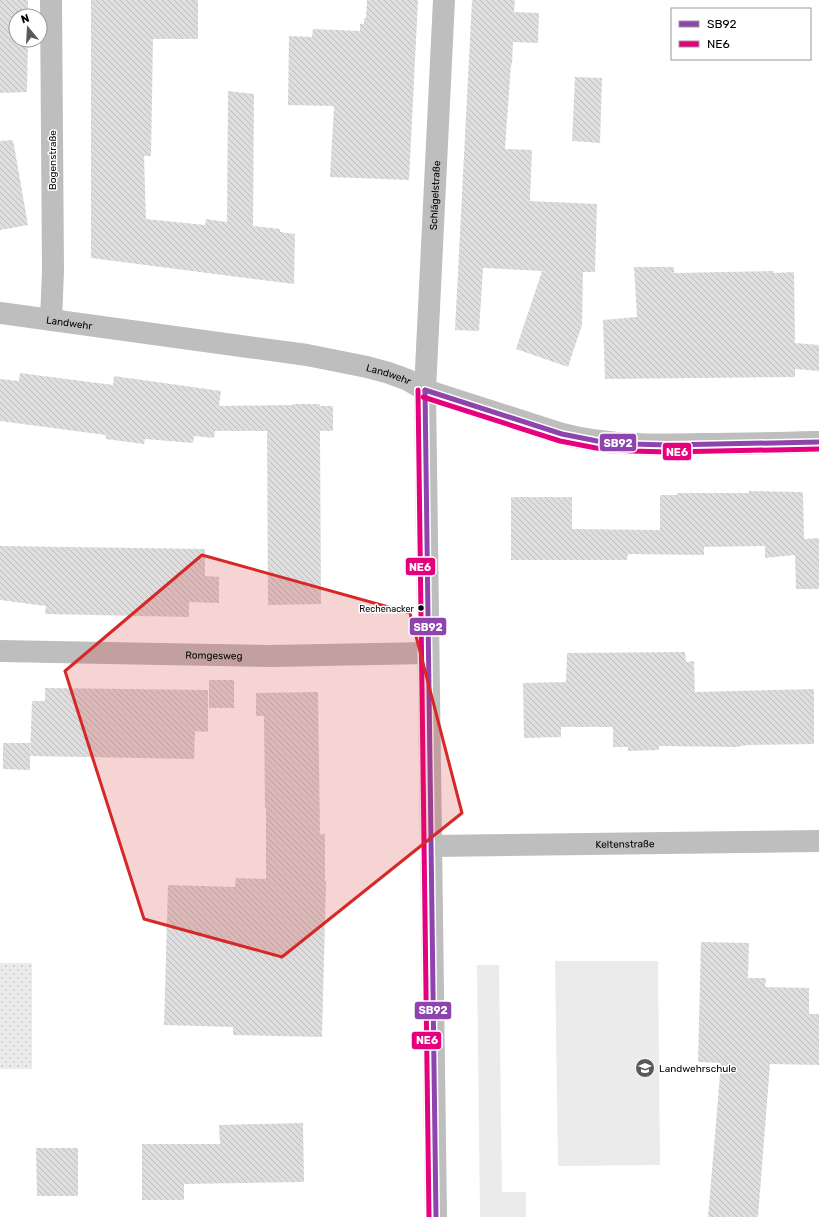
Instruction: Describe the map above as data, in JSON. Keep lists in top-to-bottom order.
{
  "streets": {
    "street": [
      "Bogenstraße",
      "Schlägelstraße",
      "Landwehr",
      "Romgesweg",
      "Keltenstraße"
    ]
  },
  "crossings": [
    ["Bogenstraße", "Landwehr"],
    ["Schlägelstraße", "Landwehr"]
  ],
  "places": {
    "other": ["Rechenacker"],
    "school or university": ["Landwehrschule"]
  },
  "lines": ["transit line SB92", "transit line NE6"],
  "legend": ["SB92", "NE6"],
  "north": "top"
}
